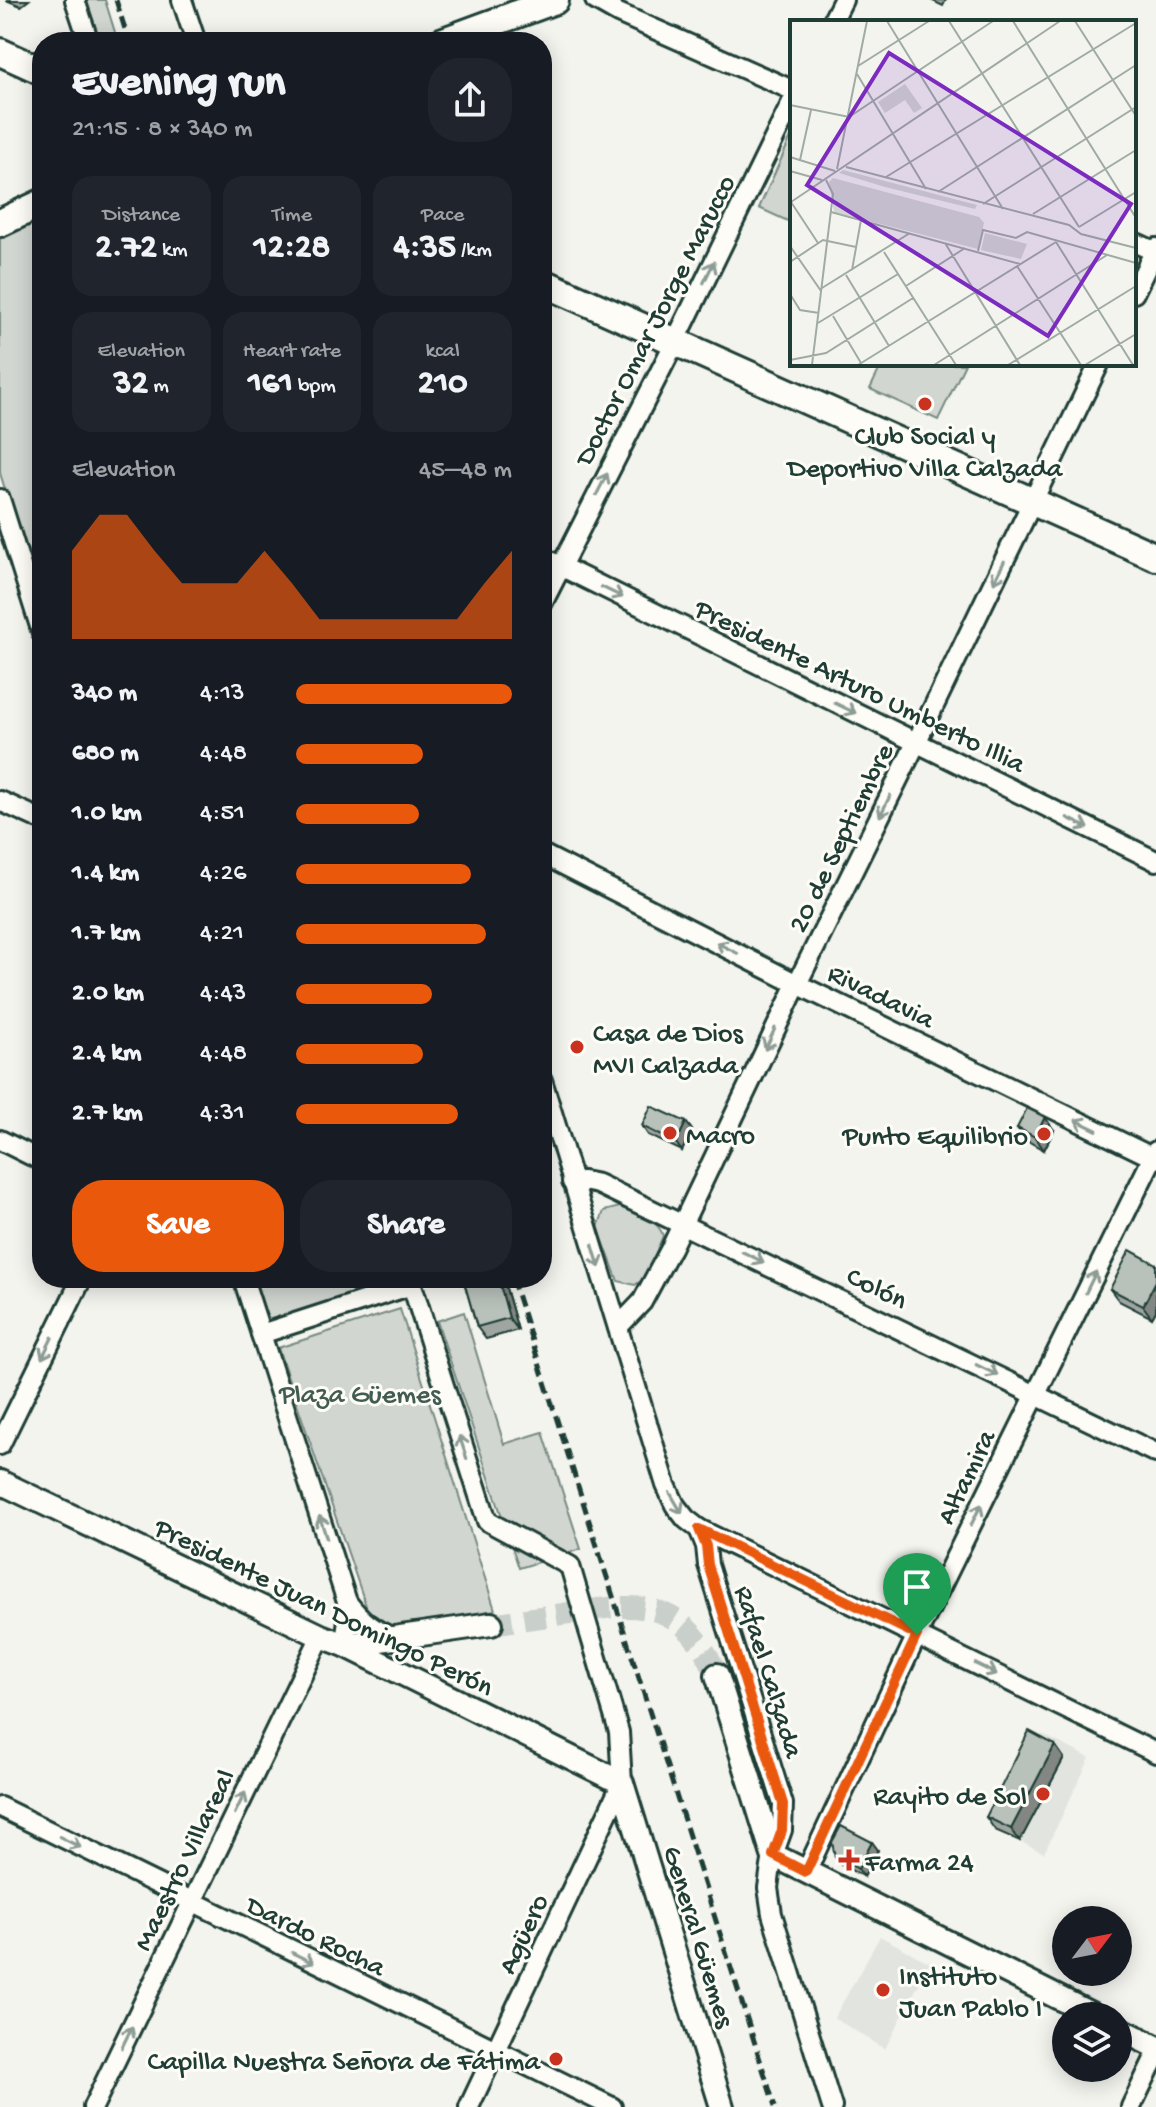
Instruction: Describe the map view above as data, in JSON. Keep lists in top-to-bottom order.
{
  "streets": {
    "street": [
      "Doctor Omar Jorge Marucco",
      "Presidente Arturo Umberto Illia",
      "20 de Septiembre",
      "Rivadavia",
      "Colón",
      "Altamira",
      "Presidente Juan Domingo Perón",
      "Rafael Calzada",
      "Maestro Villareal",
      "Agüero",
      "Dardo Rocha",
      "General Güemes"
    ]
  },
  "crossings": [
    ["Doctor Omar Jorge Marucco", "Presidente Arturo Umberto Illia"],
    ["Presidente Arturo Umberto Illia", "20 de Septiembre"],
    ["20 de Septiembre", "Rivadavia"],
    ["20 de Septiembre", "Colón"],
    ["20 de Septiembre", "Rafael Calzada"],
    ["Rivadavia", "Altamira"],
    ["Colón", "Altamira"],
    ["Colón", "Rafael Calzada"],
    ["Presidente Juan Domingo Perón", "Maestro Villareal"],
    ["Presidente Juan Domingo Perón", "Agüero"],
    ["Presidente Juan Domingo Perón", "General Güemes"],
    ["Maestro Villareal", "Dardo Rocha"],
    ["Agüero", "Dardo Rocha"],
    ["Agüero", "General Güemes"]
  ],
  "one_way": [
    "Doctor Omar Jorge Marucco",
    "Presidente Arturo Umberto Illia",
    "20 de Septiembre",
    "Rivadavia",
    "Colón",
    "Altamira",
    "Maestro Villareal",
    "Dardo Rocha"
  ],
  "parks": ["Plaza Güemes"],
  "places": {
    "other": [
      "Club Social y Deportivo Villa Calzada",
      "Casa de Dios MVI Calzada",
      "Macro",
      "Punto Equilibrio",
      "Rayito de Sol",
      "Instituto Juan Pablo I",
      "Capilla Nuestra Señora de Fátima"
    ],
    "health": ["Farma 24"]
  },
  "north": "top right",
  "page": {
    "heading": ["Evening run", "21:15 · 8 × 340 m"],
    "stats": [
      ["Distance", "2.72 km"],
      ["Time", "12:28"],
      ["Pace", "4:35 /km"],
      ["Elevation", "32 m"],
      ["Heart rate", "161 bpm"],
      ["kcal", "210"]
    ],
    "chart": ["Elevation", "45–48 m"],
    "list": [
      {
        "name": "340 m",
        "note": "4:13"
      },
      {
        "name": "680 m",
        "note": "4:48"
      },
      {
        "name": "1.0 km",
        "note": "4:51"
      },
      {
        "name": "1.4 km",
        "note": "4:26"
      },
      {
        "name": "1.7 km",
        "note": "4:21"
      },
      {
        "name": "2.0 km",
        "note": "4:43"
      },
      {
        "name": "2.4 km",
        "note": "4:48"
      },
      {
        "name": "2.7 km",
        "note": "4:31"
      }
    ],
    "buttons": ["Save", "Share"]
  }
}
